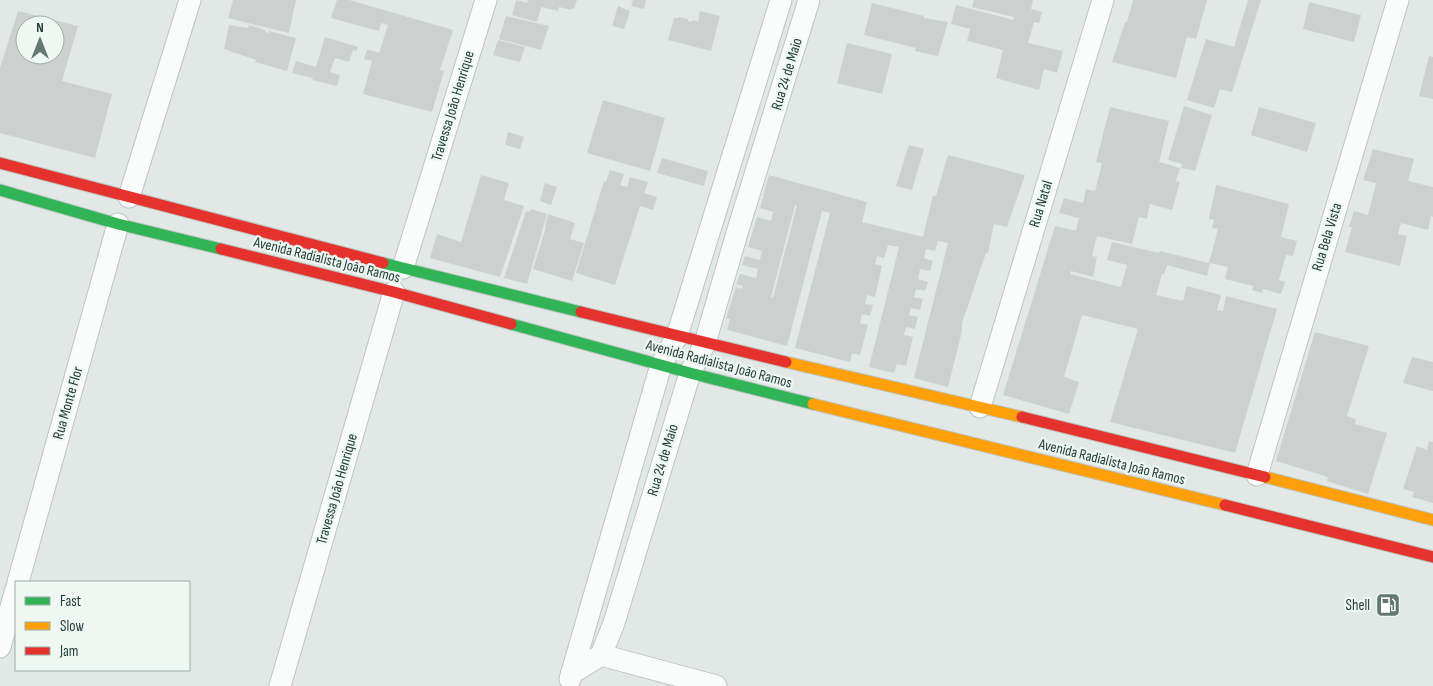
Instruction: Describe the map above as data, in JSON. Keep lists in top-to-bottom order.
{
  "streets": {
    "main road": ["Avenida Radialista João Ramos"],
    "street": [
      "Rua 24 de Maio",
      "Travessa João Henrique",
      "Rua Natal",
      "Rua Bela Vista",
      "Rua Monte Flor"
    ]
  },
  "crossings": [
    ["Rua 24 de Maio", "Avenida Radialista João Ramos"],
    ["Travessa João Henrique", "Avenida Radialista João Ramos"],
    ["Rua Natal", "Avenida Radialista João Ramos"],
    ["Rua Bela Vista", "Avenida Radialista João Ramos"],
    ["Avenida Radialista João Ramos", "Rua Monte Flor"]
  ],
  "places": {
    "fuel station": ["Shell"]
  },
  "legend": ["Fast", "Slow", "Jam"],
  "north": "top"
}
